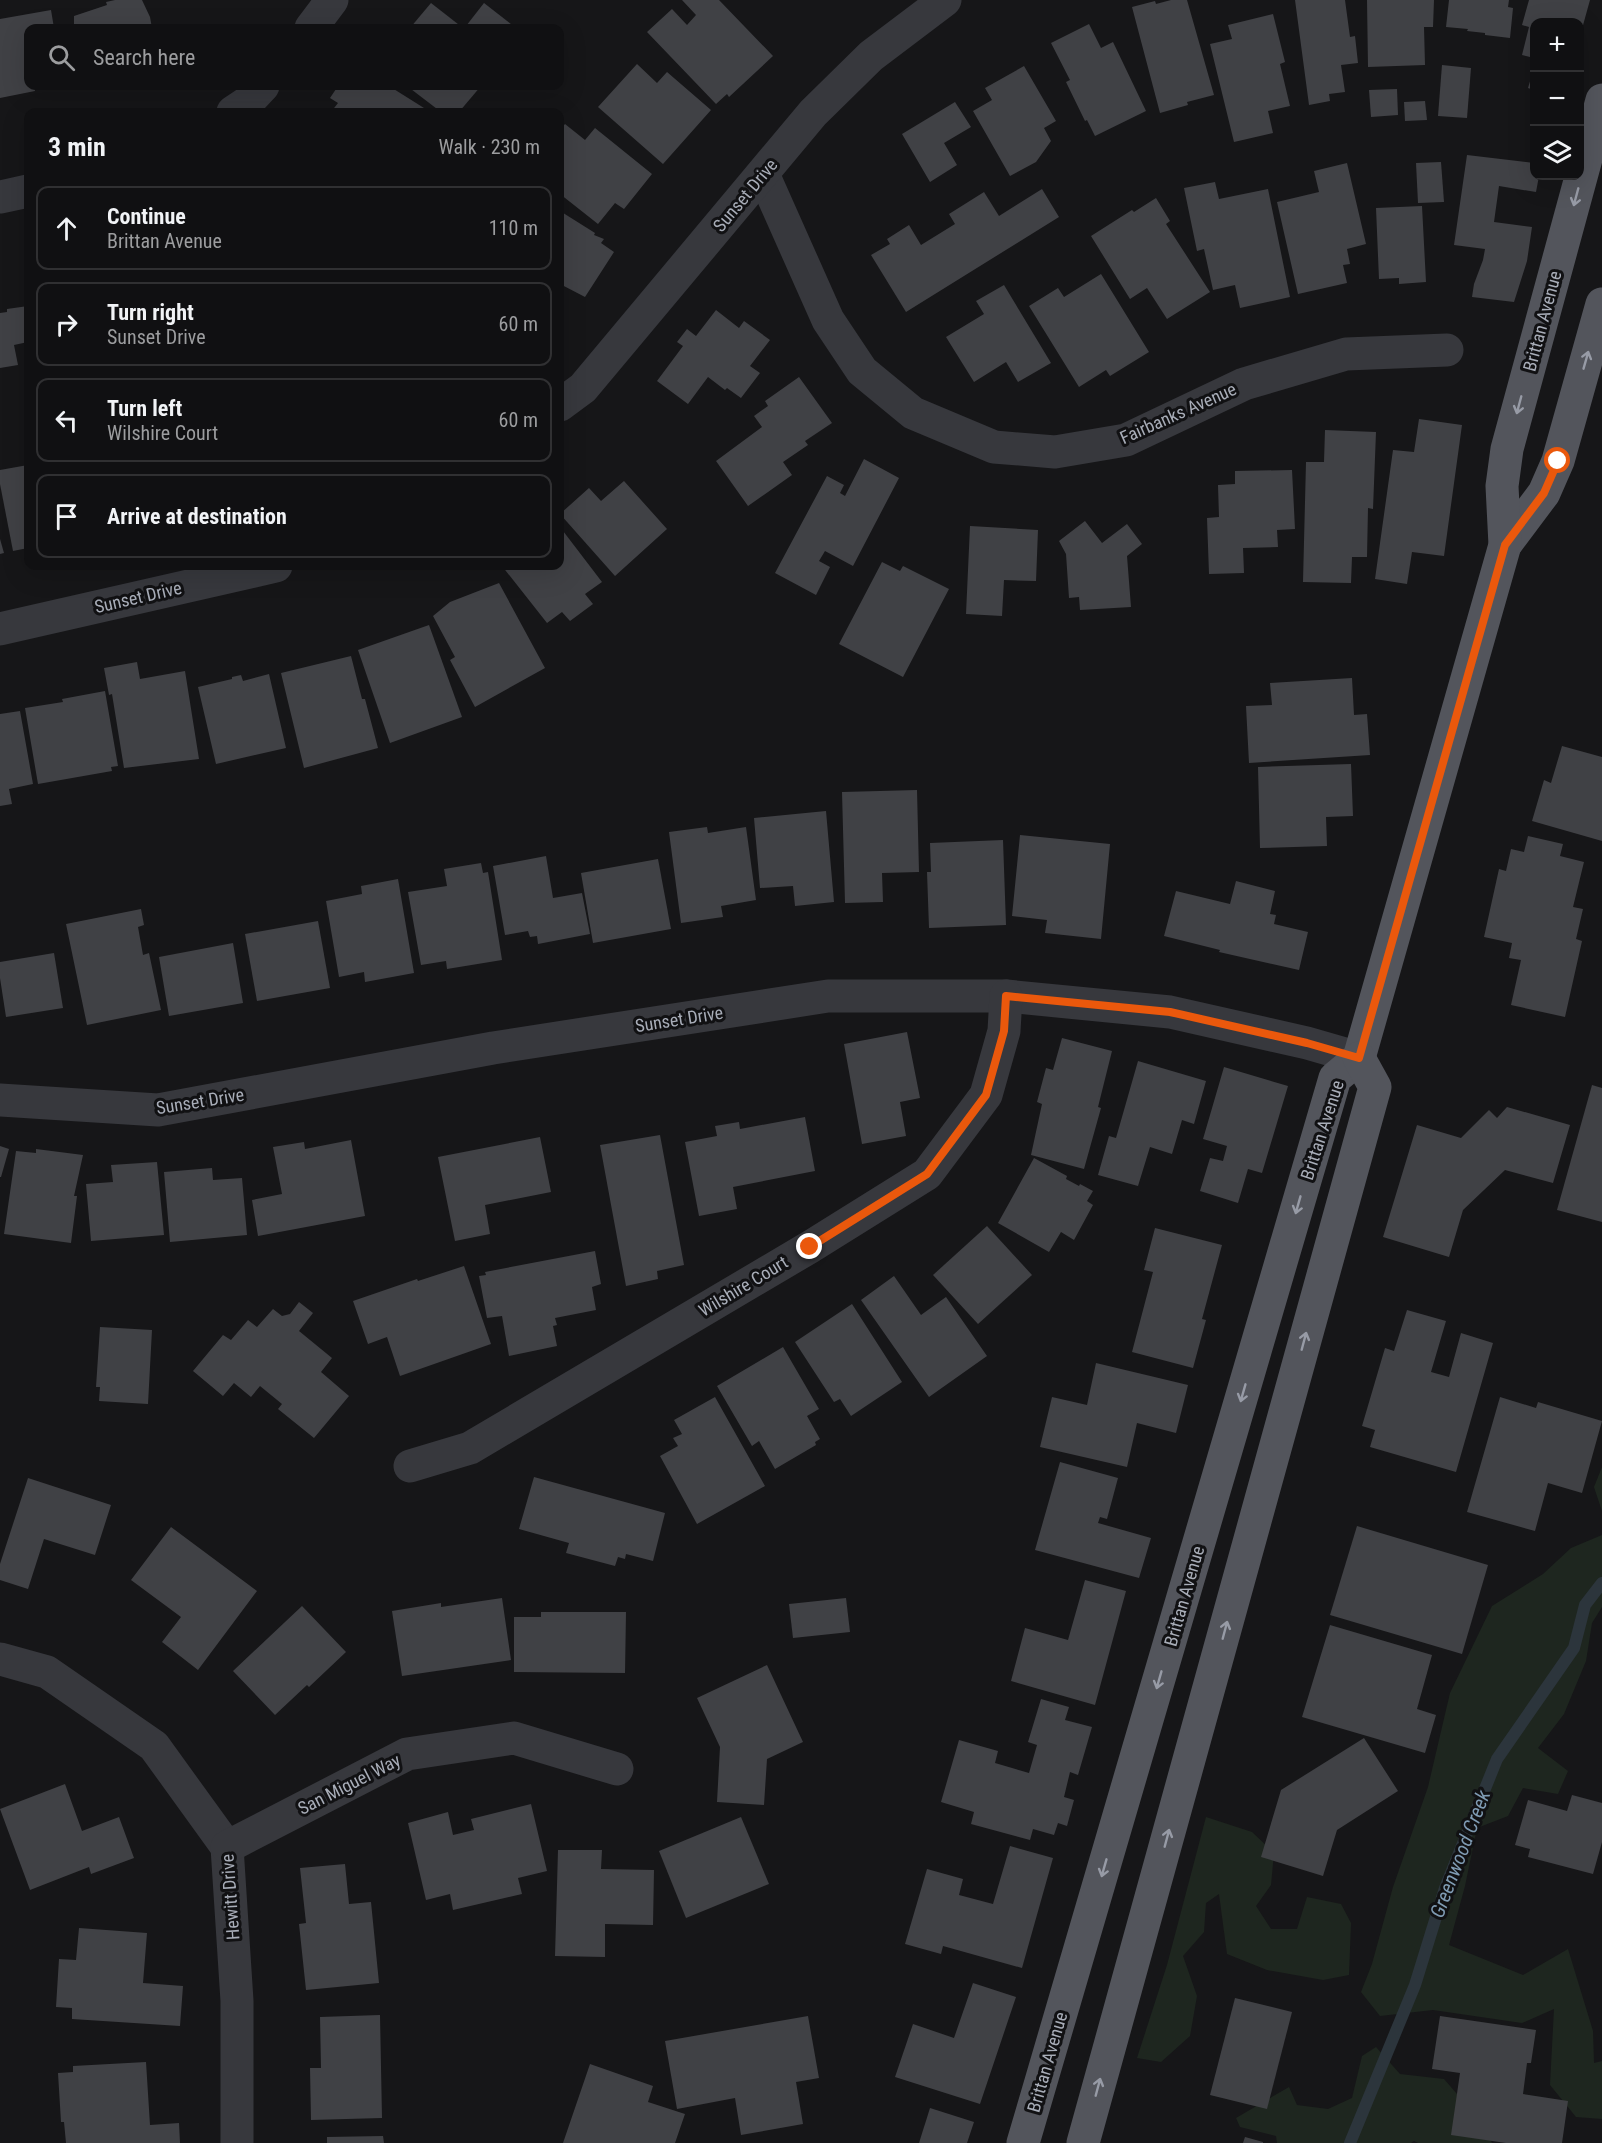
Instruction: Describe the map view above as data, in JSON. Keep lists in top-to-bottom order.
{
  "streets": {
    "main road": ["Brittan Avenue"],
    "street": [
      "Sunset Drive",
      "Fairbanks Avenue",
      "Wilshire Court",
      "San Miguel Way",
      "Hewitt Drive"
    ]
  },
  "crossings": [
    ["Sunset Drive", "Brittan Avenue"],
    ["Sunset Drive", "Fairbanks Avenue"],
    ["Sunset Drive", "Wilshire Court"],
    ["San Miguel Way", "Hewitt Drive"]
  ],
  "water": ["Greenwood Creek"],
  "page": {
    "map_buttons": ["+", "−"],
    "search": "Search here",
    "heading": ["3 min", "Walk · 230 m"],
    "list": [
      ["Continue", "Brittan Avenue", "110 m"],
      ["Turn right", "Sunset Drive", "60 m"],
      ["Turn left", "Wilshire Court", "60 m"],
      "Arrive at destination"
    ]
  }
}
